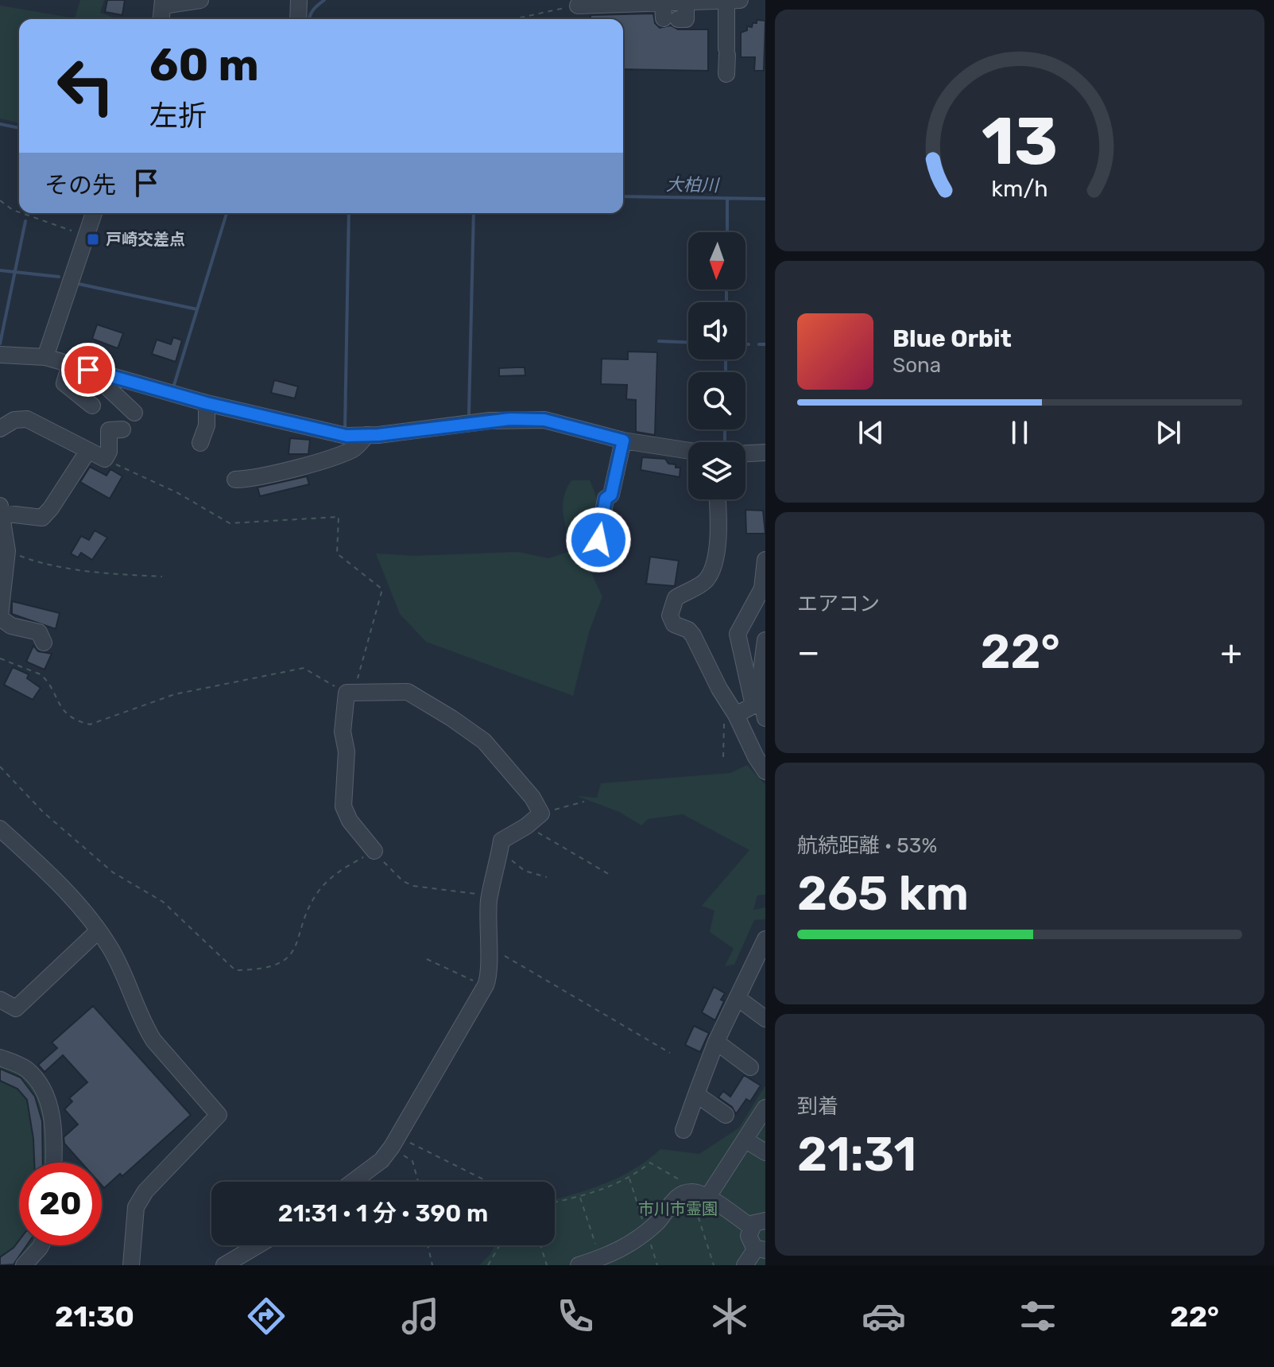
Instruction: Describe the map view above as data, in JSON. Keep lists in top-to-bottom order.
{
  "water": ["大柏川"],
  "parks": ["市川市霊園"],
  "places": {
    "transit": ["戸崎交差点"]
  },
  "north": "bottom",
  "page": {
    "turn": ["60 m", "左折"],
    "then": "その先",
    "song": ["Blue Orbit", "Sona"],
    "tile": [
      "エアコン",
      ["航続距離 · 53%", "265 km"],
      ["到着", "21:31"]
    ],
    "heat": ["−", "22°", "+"],
    "limit": "20",
    "trip": "21:31 · 1 分 · 390 m",
    "tabs": ["21:30", "22°"],
    "gauge": ["13", "km/h"]
  }
}
